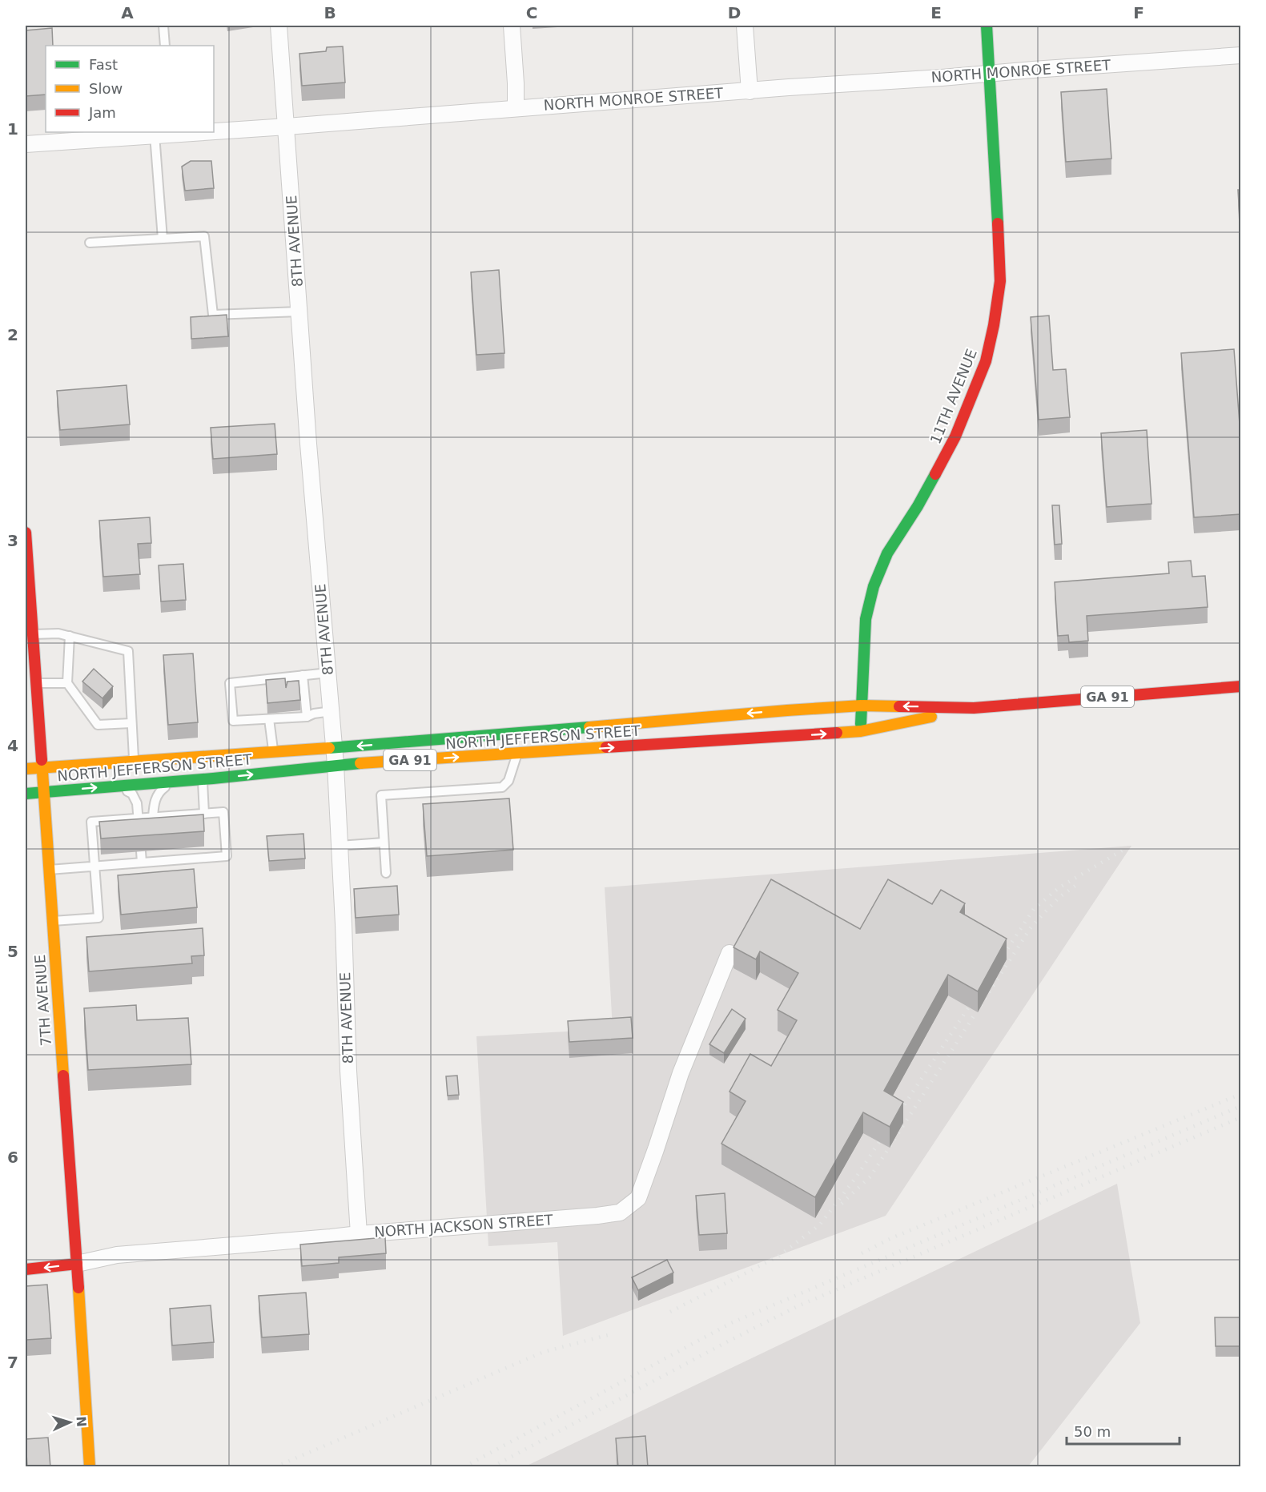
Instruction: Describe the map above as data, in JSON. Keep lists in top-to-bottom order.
{
  "streets": {
    "main road": [
      "11TH AVENUE",
      "GA 91",
      "NORTH JEFFERSON STREET",
      "7TH AVENUE",
      "NORTH JACKSON STREET"
    ],
    "street": ["NORTH MONROE STREET", "8TH AVENUE"]
  },
  "crossings": [
    ["NORTH MONROE STREET", "8TH AVENUE"],
    ["NORTH MONROE STREET", "11TH AVENUE"],
    ["8TH AVENUE", "NORTH JEFFERSON STREET"],
    ["8TH AVENUE", "NORTH JACKSON STREET"],
    ["11TH AVENUE", "NORTH JEFFERSON STREET"],
    ["NORTH JEFFERSON STREET", "7TH AVENUE"],
    ["7TH AVENUE", "NORTH JACKSON STREET"]
  ],
  "legend": ["Fast", "Slow", "Jam"],
  "scale_bar": "50 m",
  "north": "right",
  "grid": {
    "columns": [
      "A",
      "B",
      "C",
      "D",
      "E",
      "F"
    ],
    "rows": [
      "1",
      "2",
      "3",
      "4",
      "5",
      "6",
      "7"
    ]
  }
}
